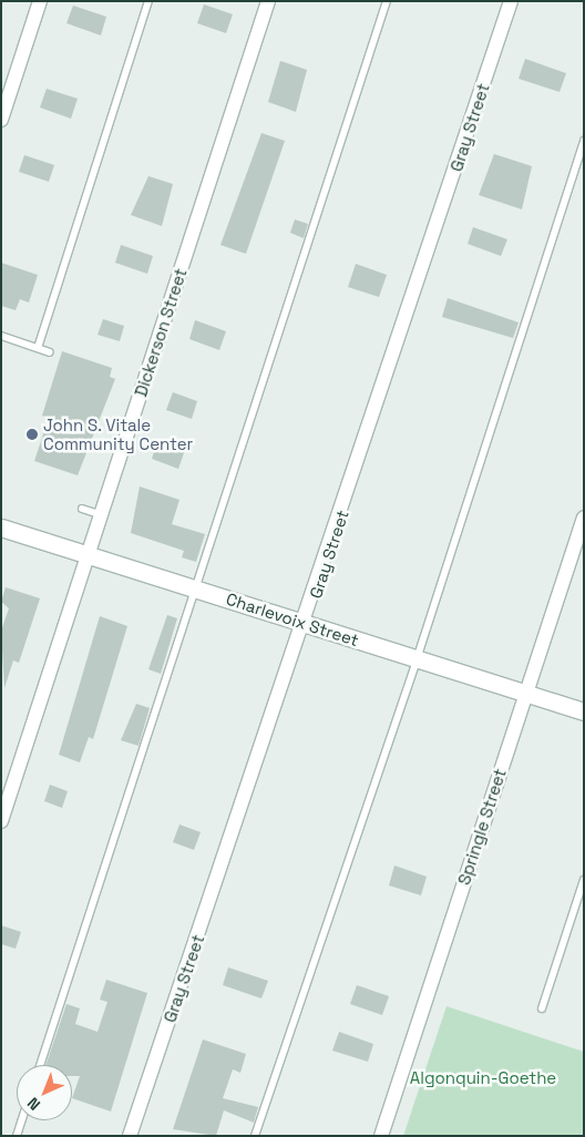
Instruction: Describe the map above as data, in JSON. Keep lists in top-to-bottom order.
{
  "streets": {
    "street": [
      "Gray Street",
      "Dickerson Street",
      "Charlevoix Street",
      "Springle Street"
    ]
  },
  "crossings": [
    ["Gray Street", "Charlevoix Street"],
    ["Dickerson Street", "Charlevoix Street"],
    ["Charlevoix Street", "Springle Street"]
  ],
  "parks": ["Algonquin-Goethe"],
  "places": ["John S. Vitale Community Center"],
  "north": "bottom left"
}
